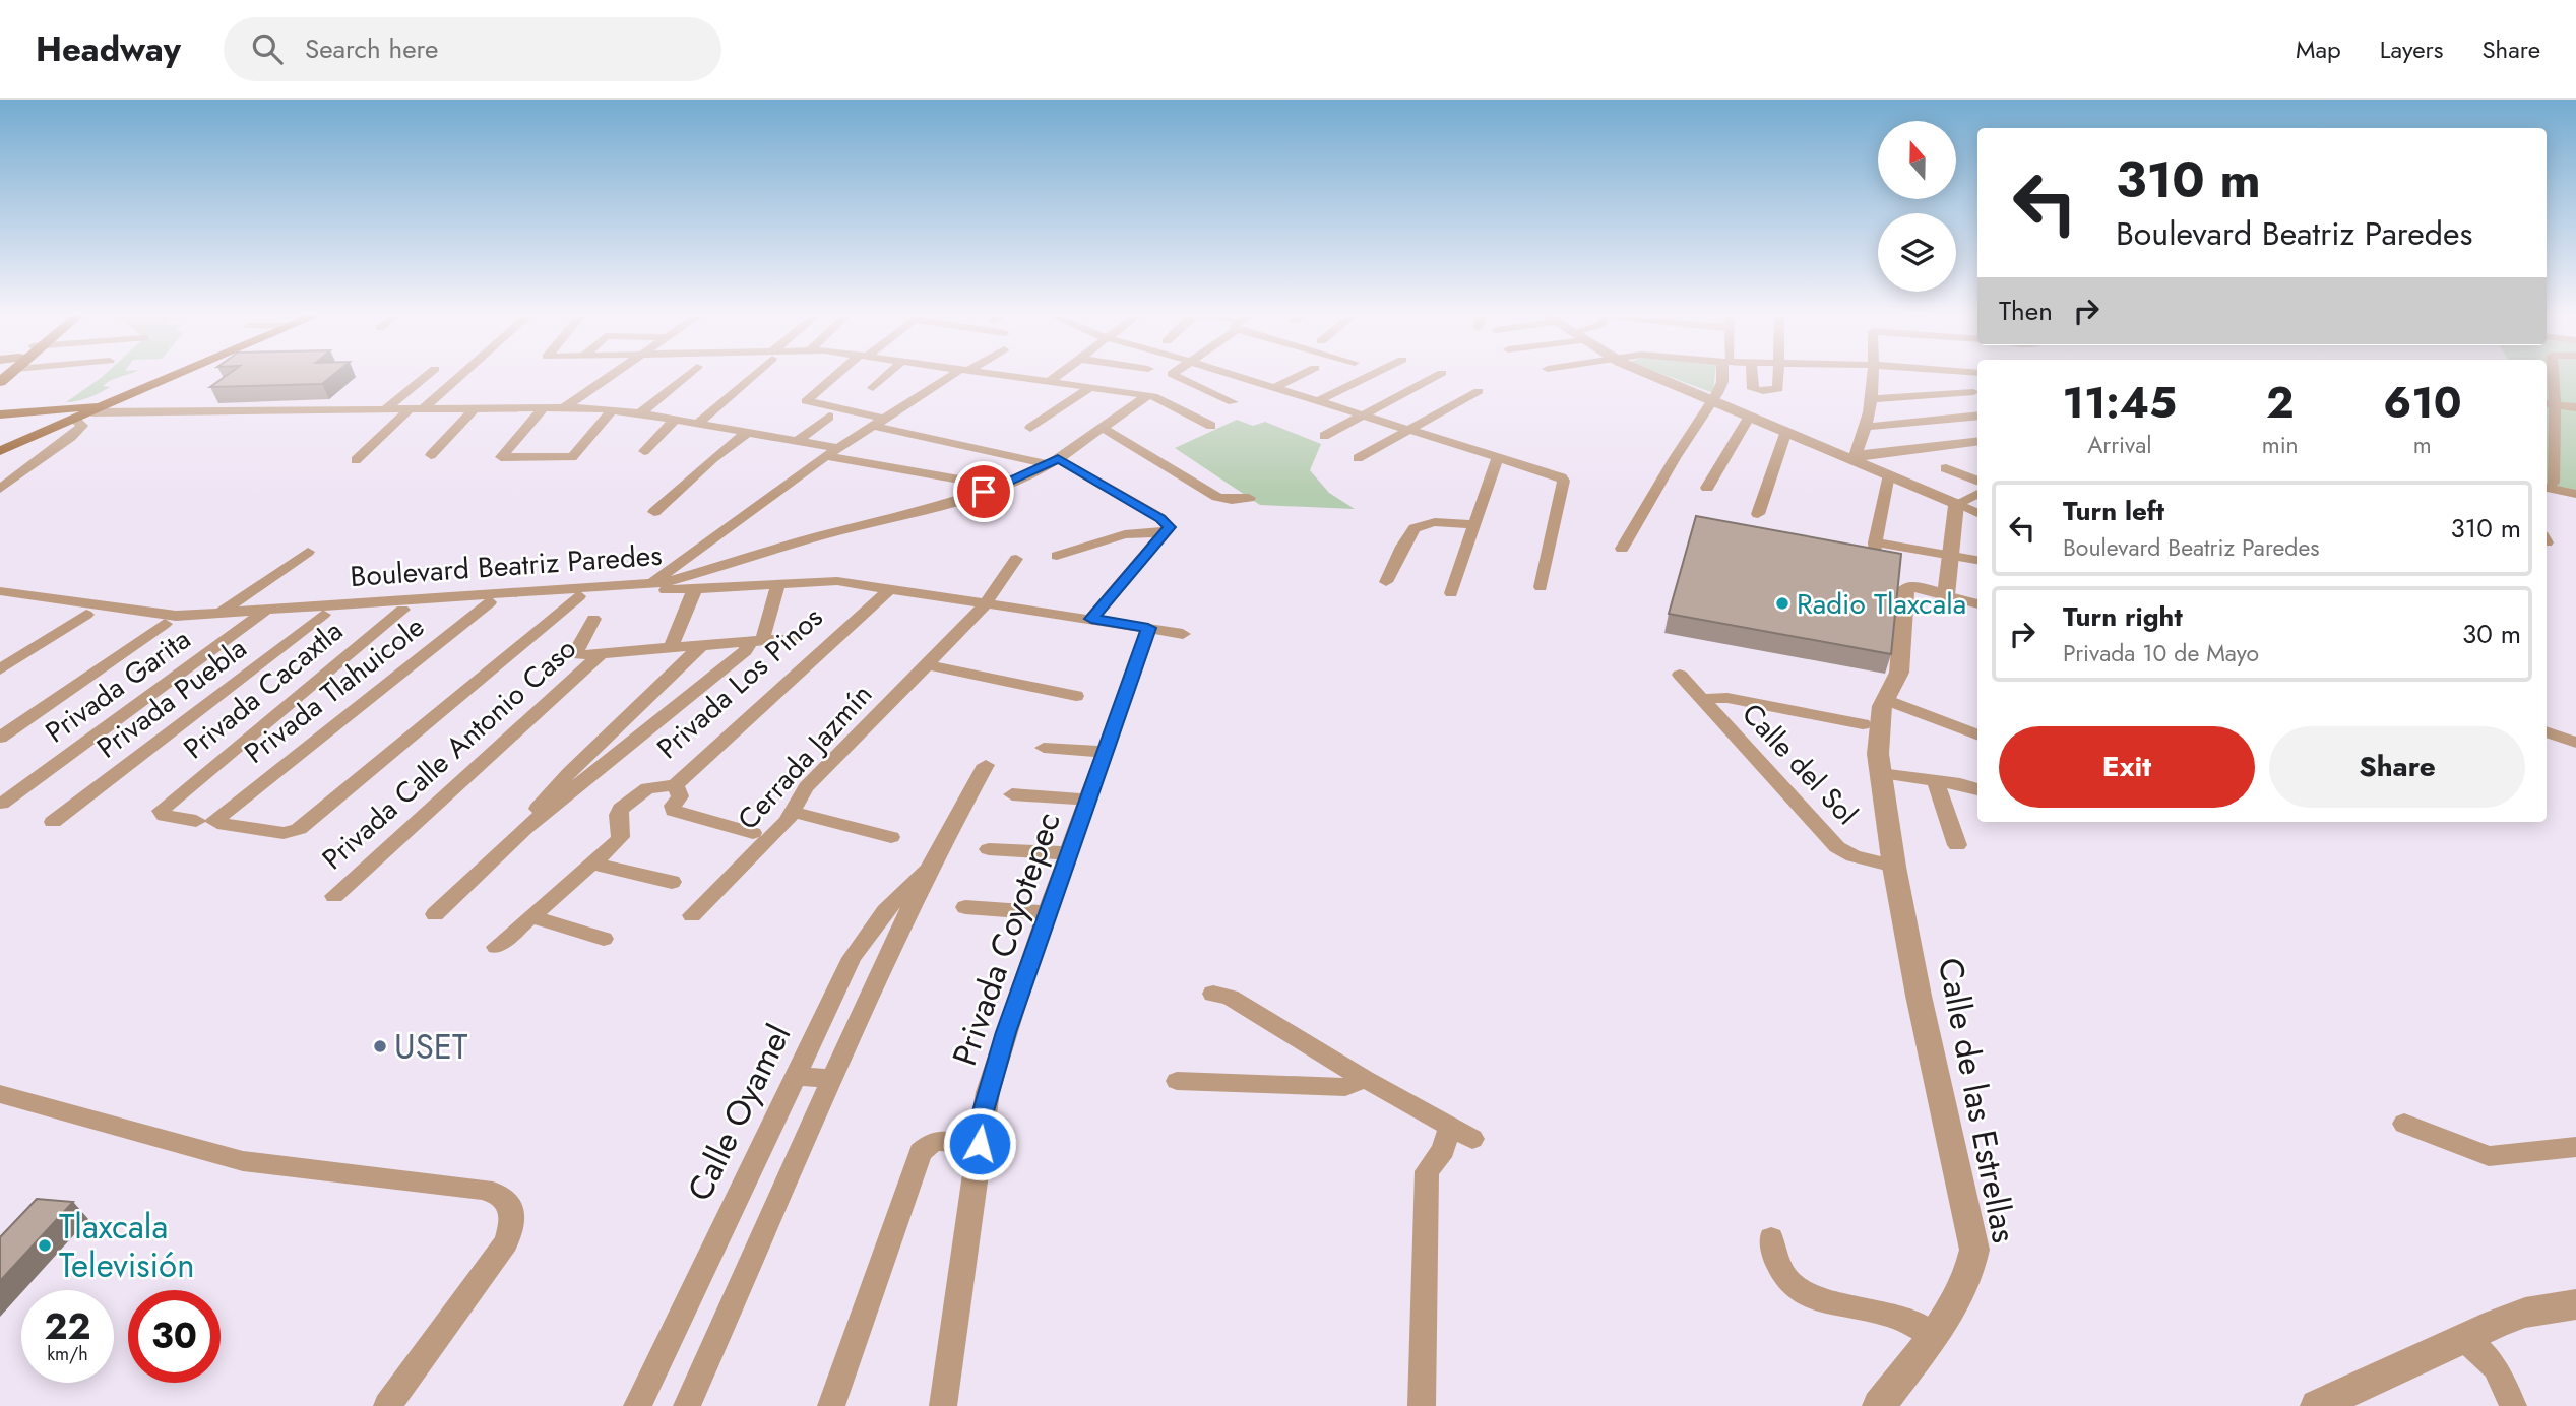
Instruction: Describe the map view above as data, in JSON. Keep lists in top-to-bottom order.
{
  "streets": {
    "street": [
      "Boulevard Beatriz Paredes",
      "Privada Los Pinos",
      "Privada Garita",
      "Privada Cacaxtla",
      "Privada Tlahuicole",
      "Privada Puebla",
      "Privada Calle Antonio Caso",
      "Cerrada Jazmín",
      "Calle del Sol",
      "Privada Coyotepec",
      "Calle de las Estrellas",
      "Calle Oyamel"
    ]
  },
  "crossings": [
    ["Boulevard Beatriz Paredes", "Privada Los Pinos"],
    ["Boulevard Beatriz Paredes", "Privada Garita"],
    ["Boulevard Beatriz Paredes", "Privada Cacaxtla"],
    ["Boulevard Beatriz Paredes", "Privada Tlahuicole"],
    ["Boulevard Beatriz Paredes", "Privada Puebla"],
    ["Boulevard Beatriz Paredes", "Cerrada Jazmín"],
    ["Boulevard Beatriz Paredes", "Privada Coyotepec"],
    ["Privada Cacaxtla", "Privada Tlahuicole"],
    ["Calle del Sol", "Calle de las Estrellas"]
  ],
  "places": ["Radio Tlaxcala", "USET", "Tlaxcala Televisión"],
  "north": "top",
  "page": {
    "header": "Headway",
    "search": "Search here",
    "nav": ["Map", "Layers", "Share"],
    "turn": ["310 m", "Boulevard Beatriz Paredes"],
    "then": "Then",
    "eta": [
      "11:45",
      "Arrival",
      "2",
      "min",
      "610",
      "m"
    ],
    "list": [
      {
        "name": "Turn left",
        "note": "Boulevard Beatriz Paredes",
        "value": "310 m"
      },
      {
        "name": "Turn right",
        "note": "Privada 10 de Mayo",
        "value": "30 m"
      }
    ],
    "buttons": ["Exit", "Share"],
    "speed": "22 km/h",
    "limit": "30"
  }
}
